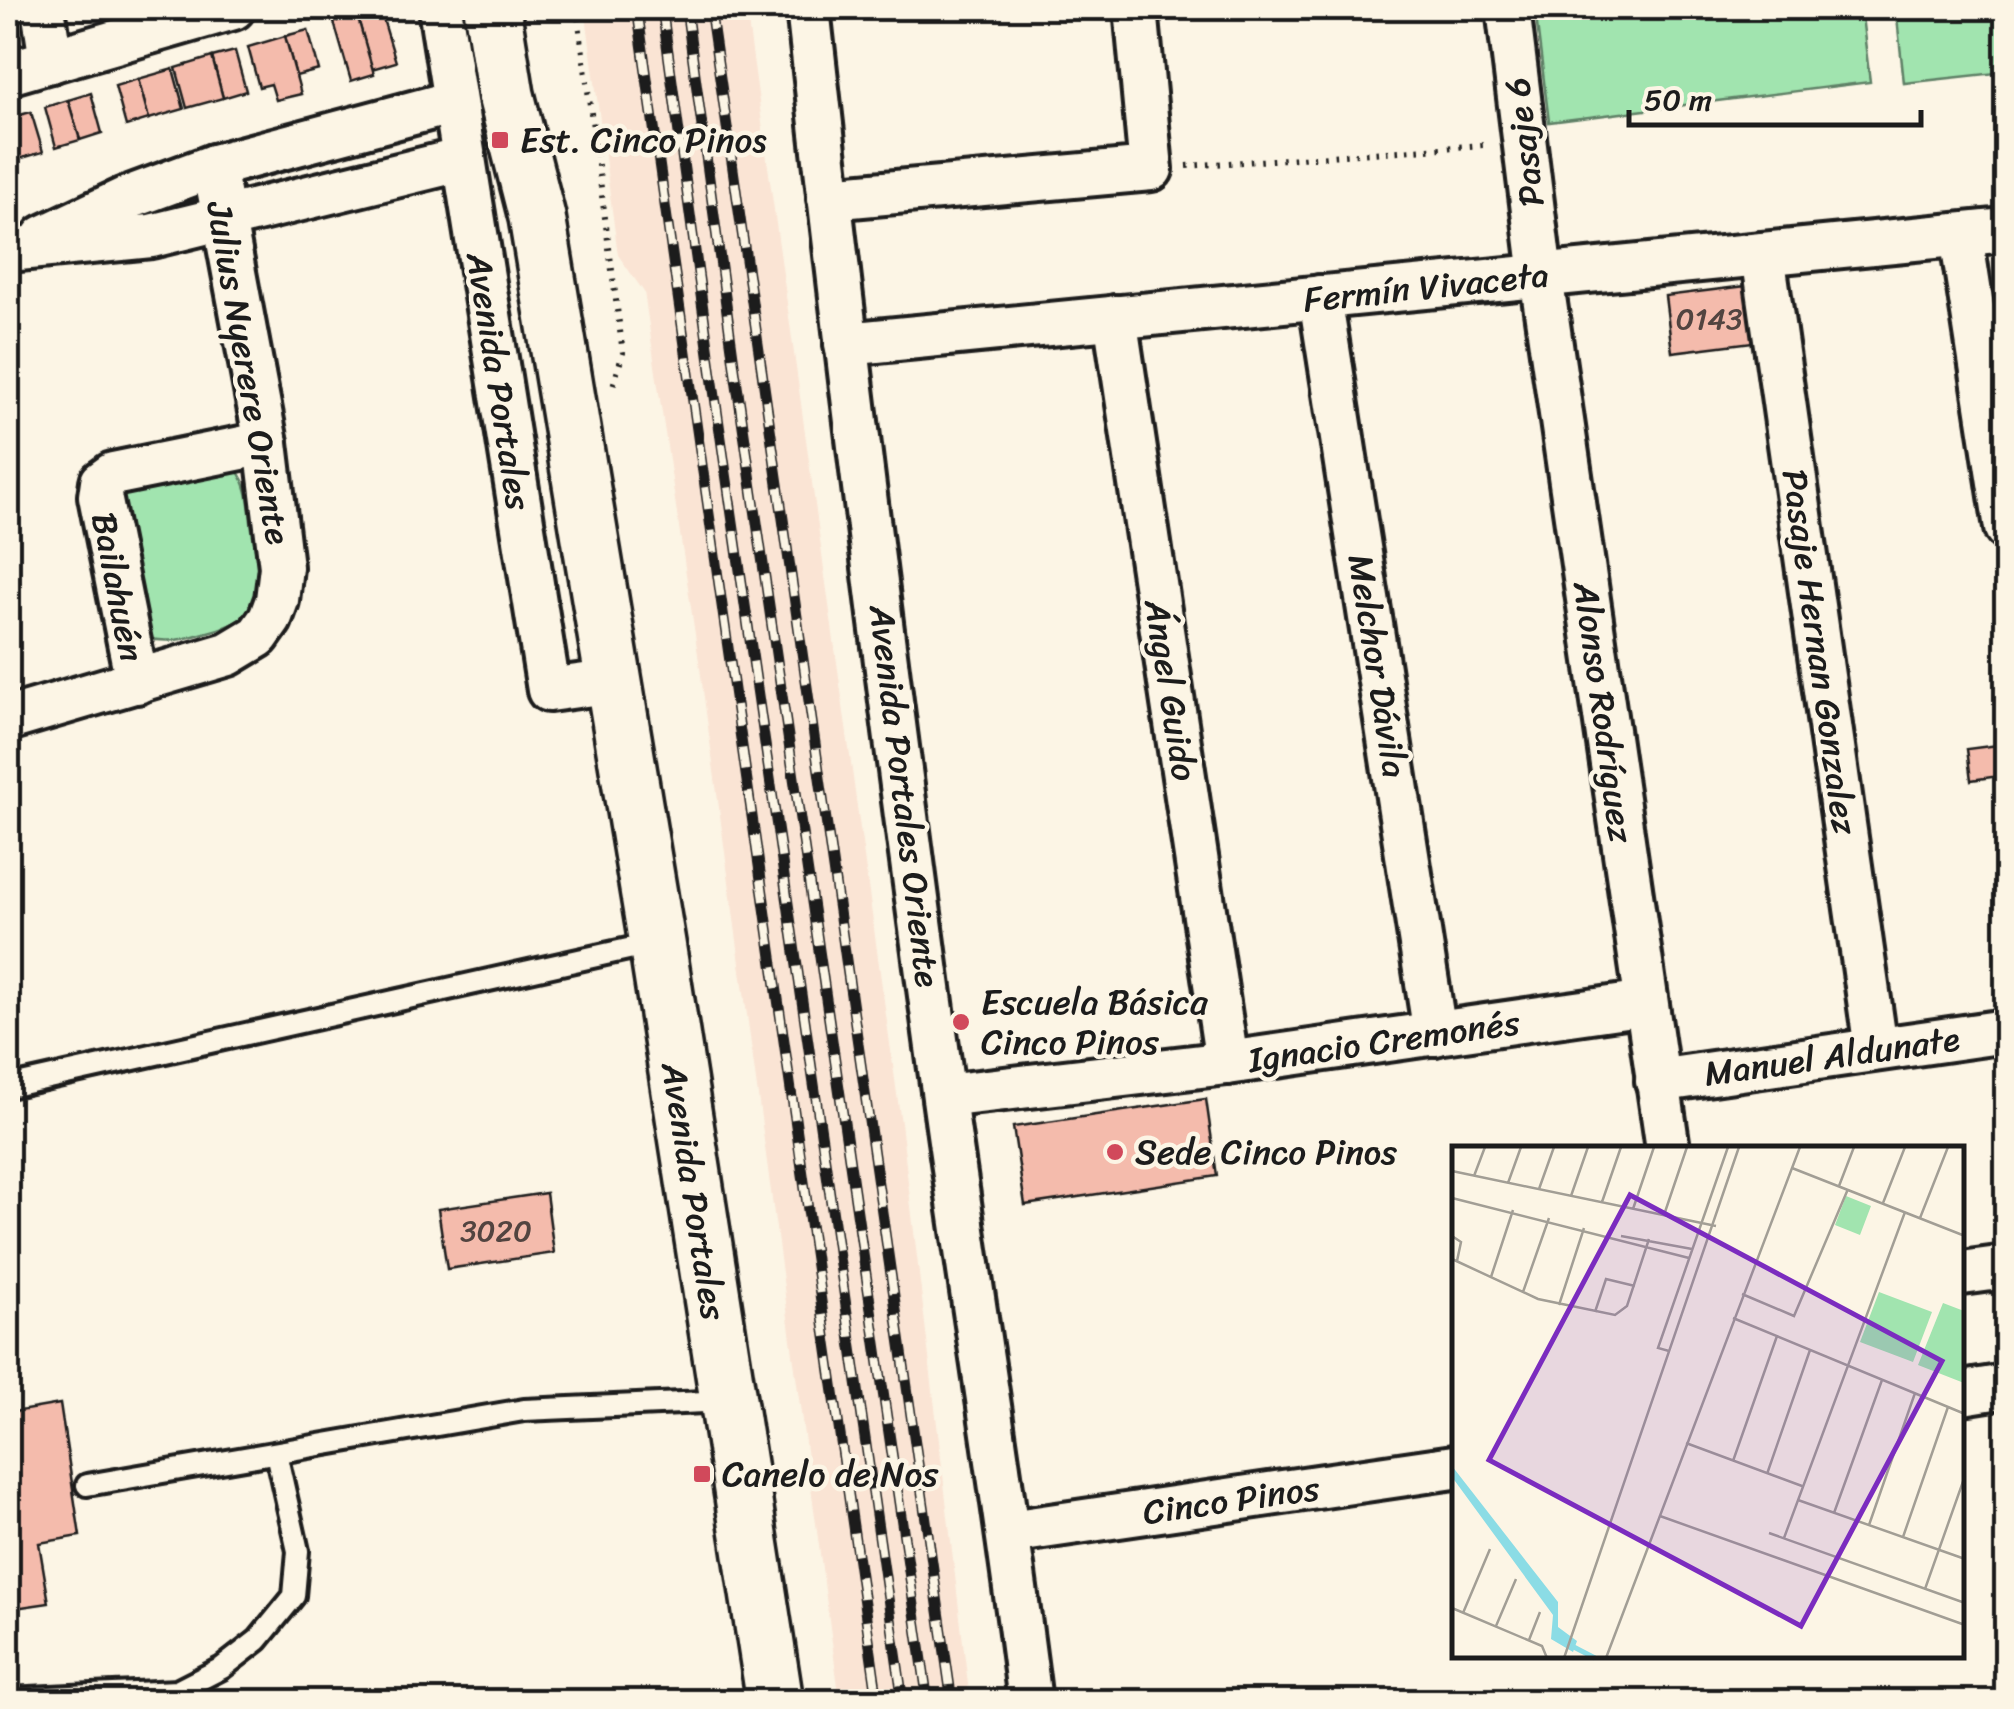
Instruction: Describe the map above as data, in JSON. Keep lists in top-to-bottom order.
{
  "streets": {
    "main road": ["Avenida Portales"],
    "street": [
      "Pasaje 6",
      "Fermín Vivaceta",
      "Julius Nyerere Oriente",
      "Bailahuén",
      "Pasaje Hernan Gonzalez",
      "Melchor Dávila",
      "Ángel Guido",
      "Alonso Rodríguez",
      "Avenida Portales Oriente",
      "Ignacio Cremonés",
      "Manuel Aldunate",
      "Cinco Pinos"
    ]
  },
  "crossings": [
    ["Pasaje 6", "Fermín Vivaceta"],
    ["Pasaje 6", "Alonso Rodríguez"],
    ["Fermín Vivaceta", "Pasaje Hernan Gonzalez"],
    ["Fermín Vivaceta", "Melchor Dávila"],
    ["Fermín Vivaceta", "Ángel Guido"],
    ["Fermín Vivaceta", "Alonso Rodríguez"],
    ["Fermín Vivaceta", "Avenida Portales Oriente"],
    ["Julius Nyerere Oriente", "Bailahuén"],
    ["Pasaje Hernan Gonzalez", "Manuel Aldunate"],
    ["Melchor Dávila", "Ignacio Cremonés"],
    ["Ángel Guido", "Ignacio Cremonés"],
    ["Alonso Rodríguez", "Ignacio Cremonés"],
    ["Alonso Rodríguez", "Manuel Aldunate"],
    ["Avenida Portales Oriente", "Ignacio Cremonés"],
    ["Avenida Portales Oriente", "Cinco Pinos"]
  ],
  "places": {
    "transit": ["Est. Cinco Pinos", "Canelo de Nos"],
    "other": ["Escuela Básica Cinco Pinos", "Sede Cinco Pinos"]
  },
  "house_numbers": ["0143", "3020"],
  "scale_bar": "50 m"
}
